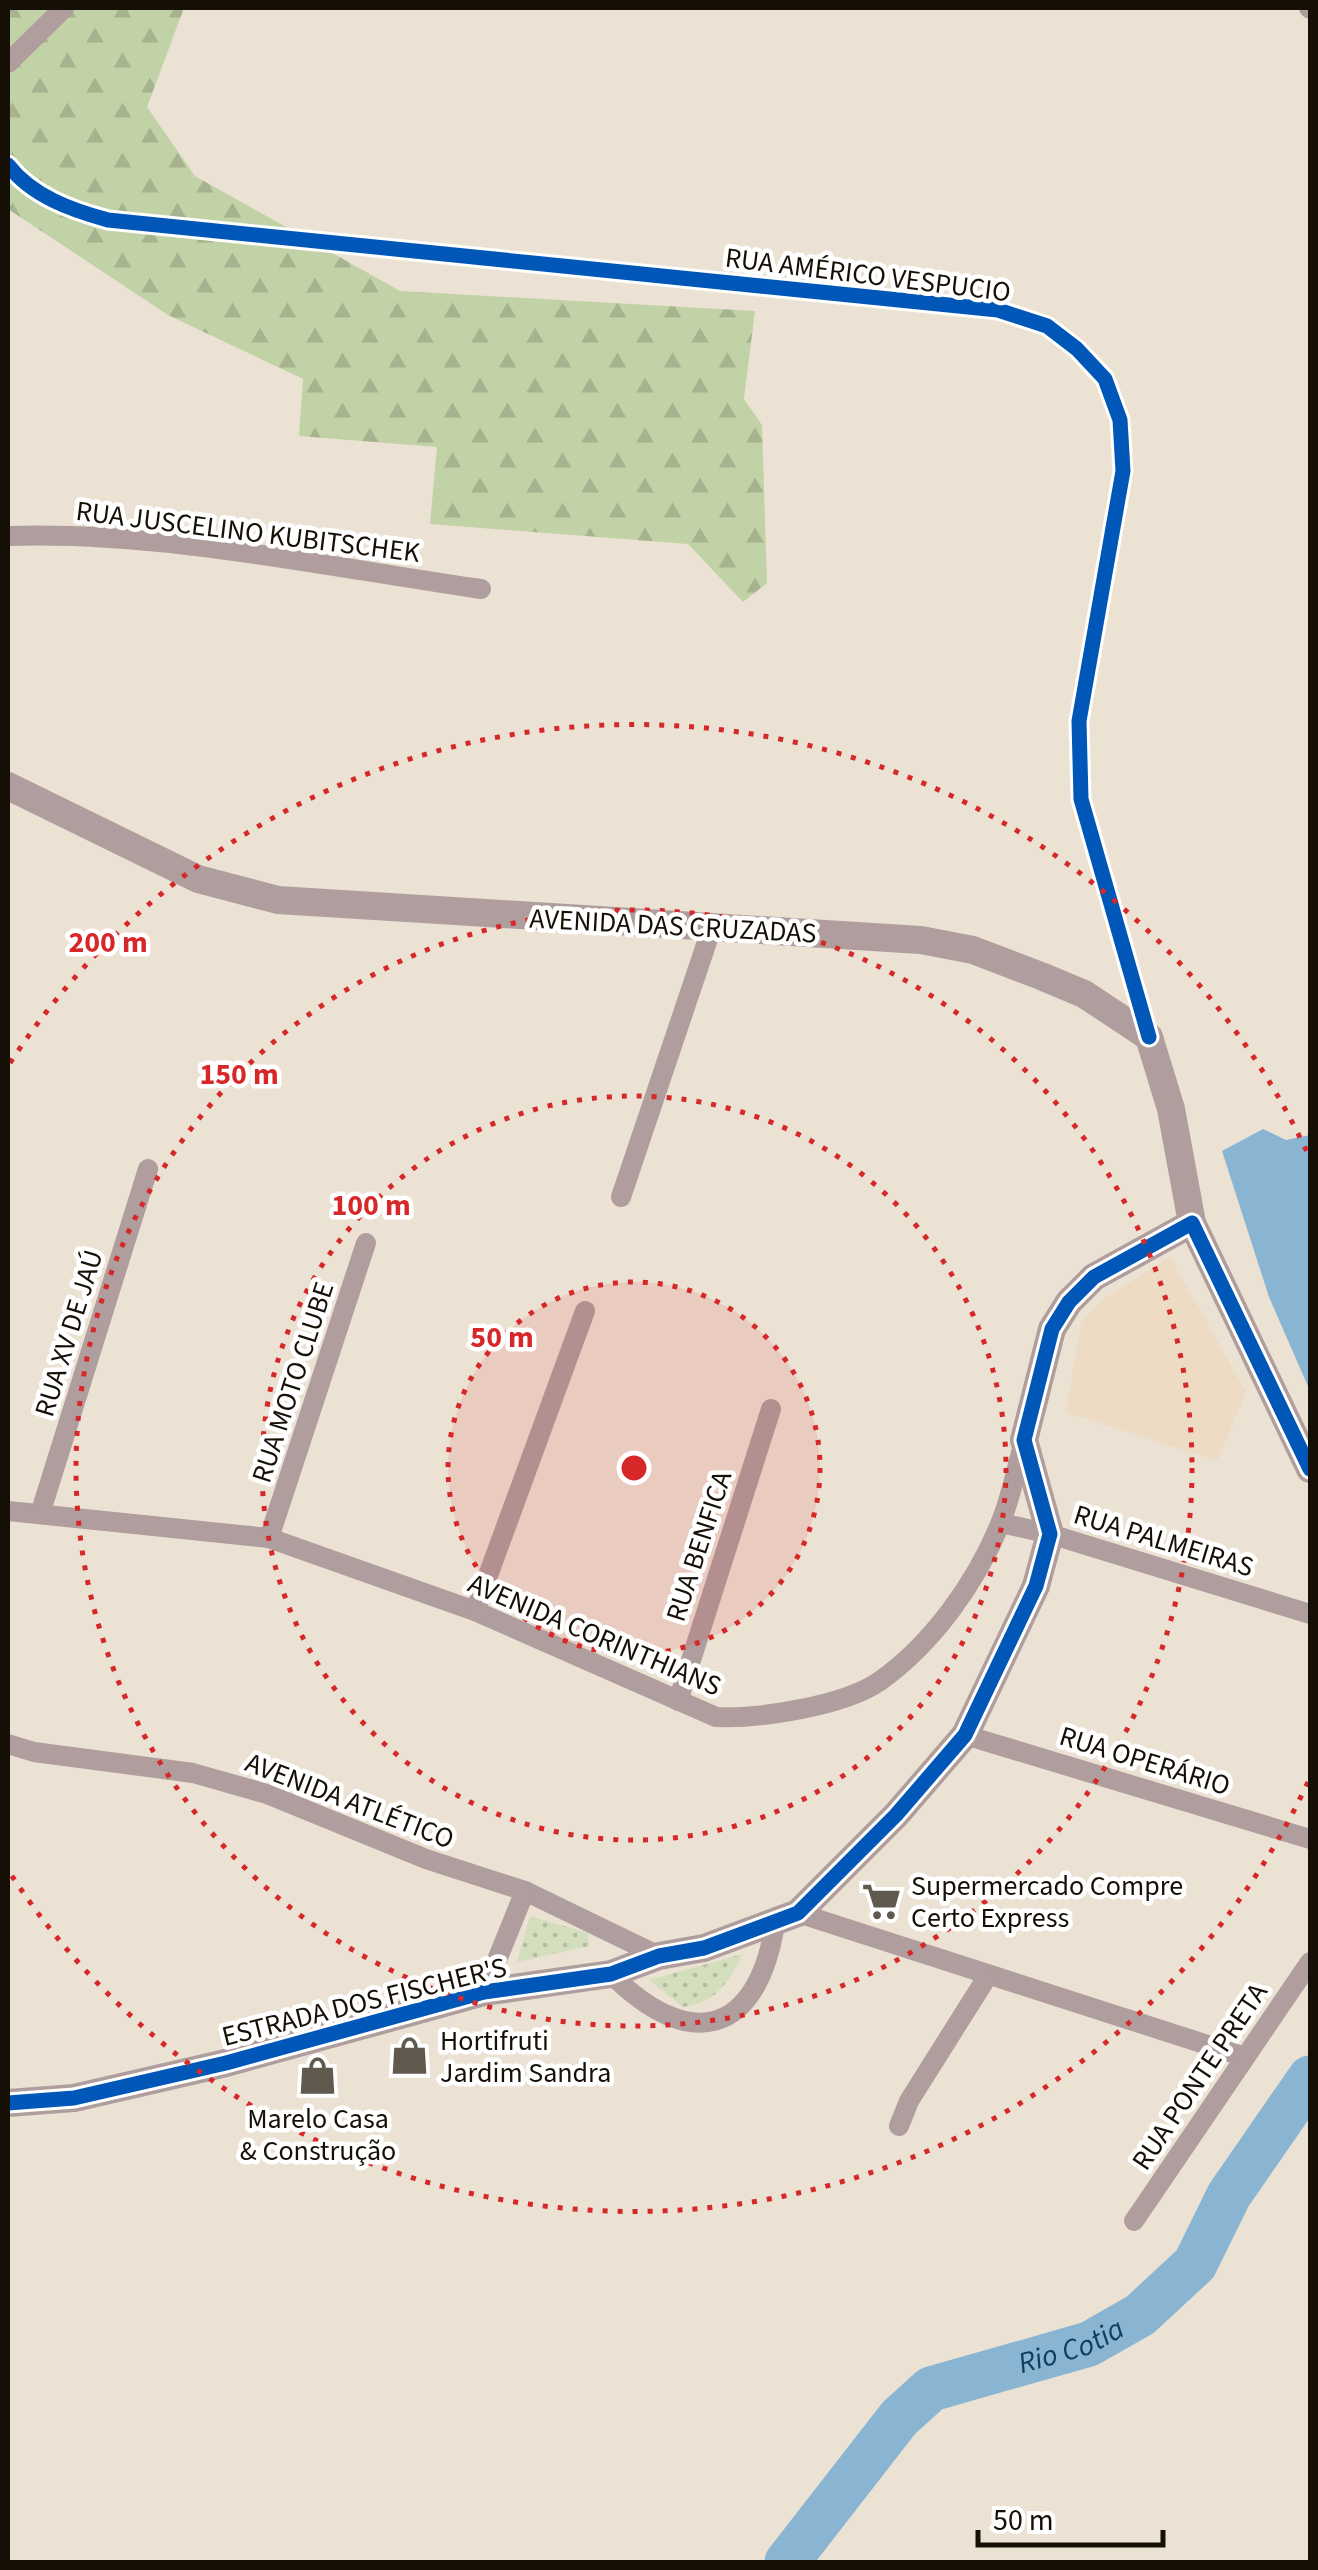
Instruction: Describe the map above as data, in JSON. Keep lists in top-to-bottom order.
{
  "streets": {
    "street": [
      "RUA AMÉRICO VESPUCIO",
      "RUA JUSCELINO KUBITSCHEK",
      "AVENIDA DAS CRUZADAS",
      "RUA XV DE JAÚ",
      "RUA MOTO CLUBE",
      "RUA PALMEIRAS",
      "RUA BENFICA",
      "AVENIDA CORINTHIANS",
      "RUA OPERÁRIO",
      "AVENIDA ATLÉTICO",
      "ESTRADA DOS FISCHER'S",
      "RUA PONTE PRETA"
    ]
  },
  "crossings": [
    ["RUA AMÉRICO VESPUCIO", "AVENIDA DAS CRUZADAS"],
    ["RUA XV DE JAÚ", "AVENIDA CORINTHIANS"],
    ["RUA MOTO CLUBE", "AVENIDA CORINTHIANS"],
    ["RUA PALMEIRAS", "AVENIDA CORINTHIANS"],
    ["RUA PALMEIRAS", "ESTRADA DOS FISCHER'S"],
    ["RUA BENFICA", "AVENIDA CORINTHIANS"],
    ["RUA OPERÁRIO", "ESTRADA DOS FISCHER'S"],
    ["AVENIDA ATLÉTICO", "ESTRADA DOS FISCHER'S"]
  ],
  "water": ["Rio Cotia"],
  "places": {
    "supermarket": ["Supermercado Compre Certo Express"],
    "shop": ["Hortifruti Jardim Sandra", "Marelo Casa & Construção"]
  },
  "scale_bar": "50 m",
  "rings": [
    "200 m",
    "150 m",
    "100 m",
    "50 m"
  ]
}
